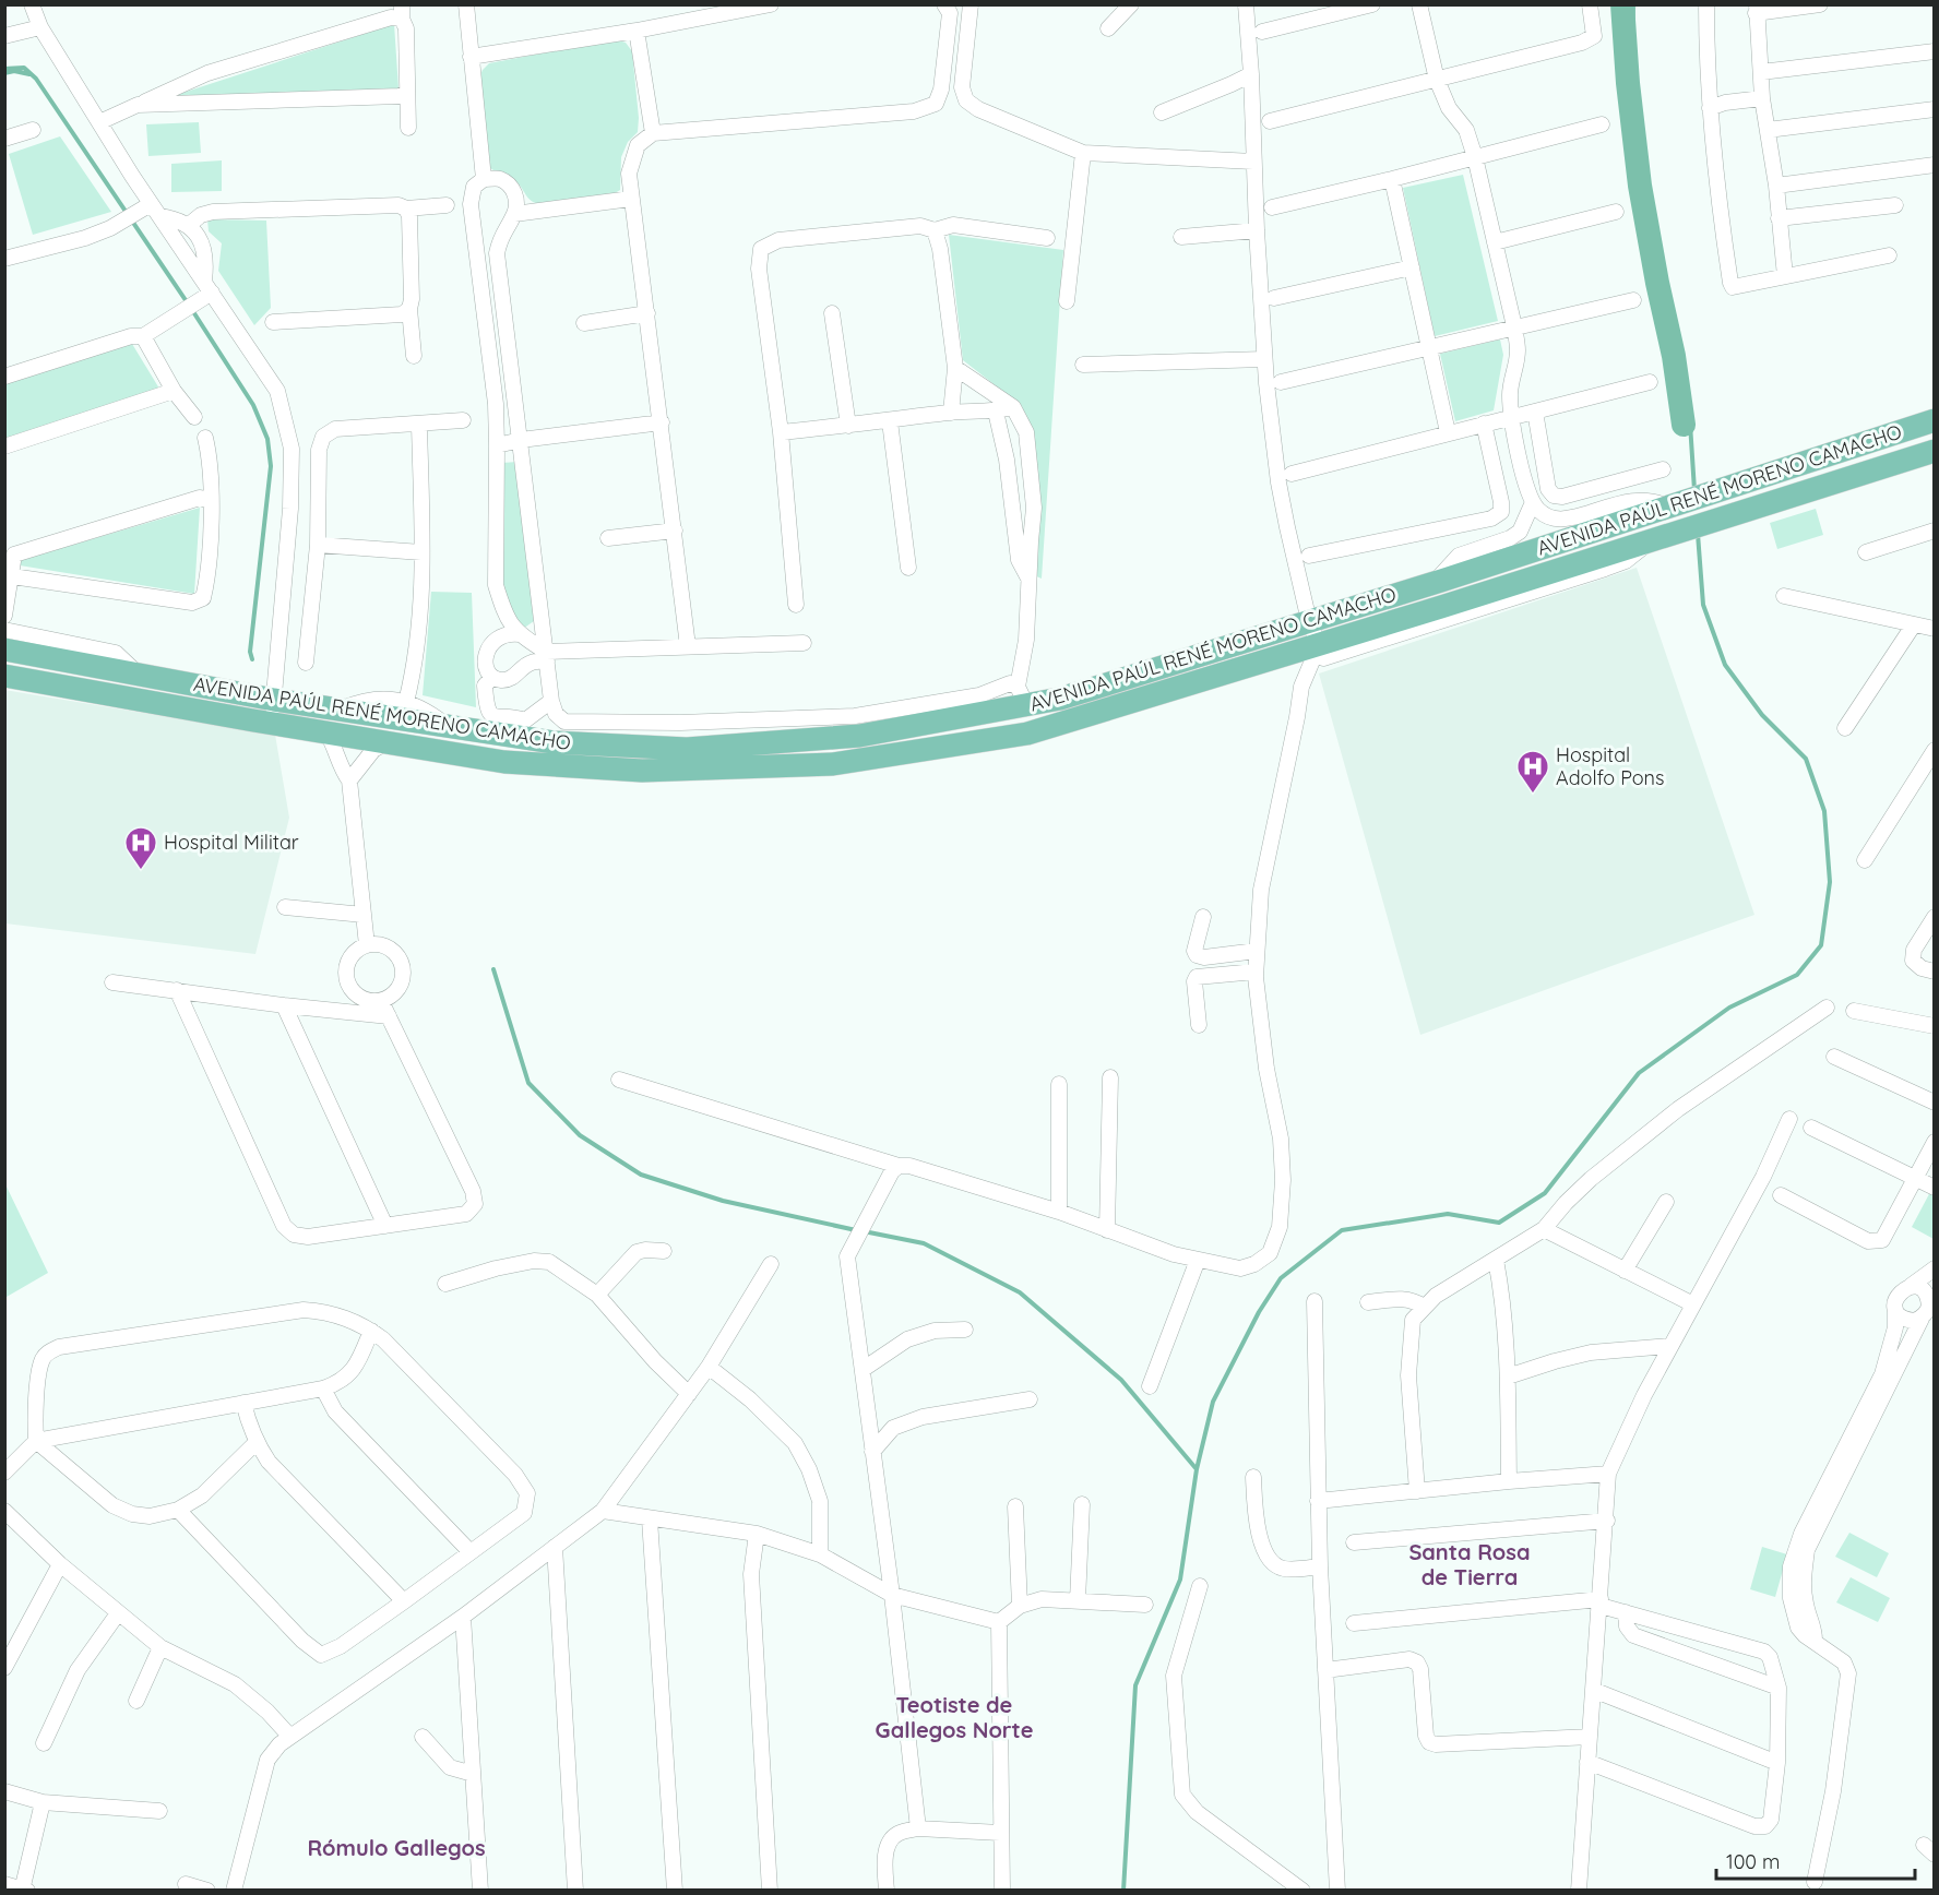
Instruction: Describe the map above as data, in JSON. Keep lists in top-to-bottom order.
{
  "streets": {
    "main road": ["AVENIDA PAÚL RENÉ MORENO CAMACHO"]
  },
  "districts": ["Santa Rosa de Tierra", "Teotiste de Gallegos Norte", "Rómulo Gallegos"],
  "places": {
    "hospital": ["Hospital Adolfo Pons", "Hospital Militar"]
  },
  "scale_bar": "100 m"
}
